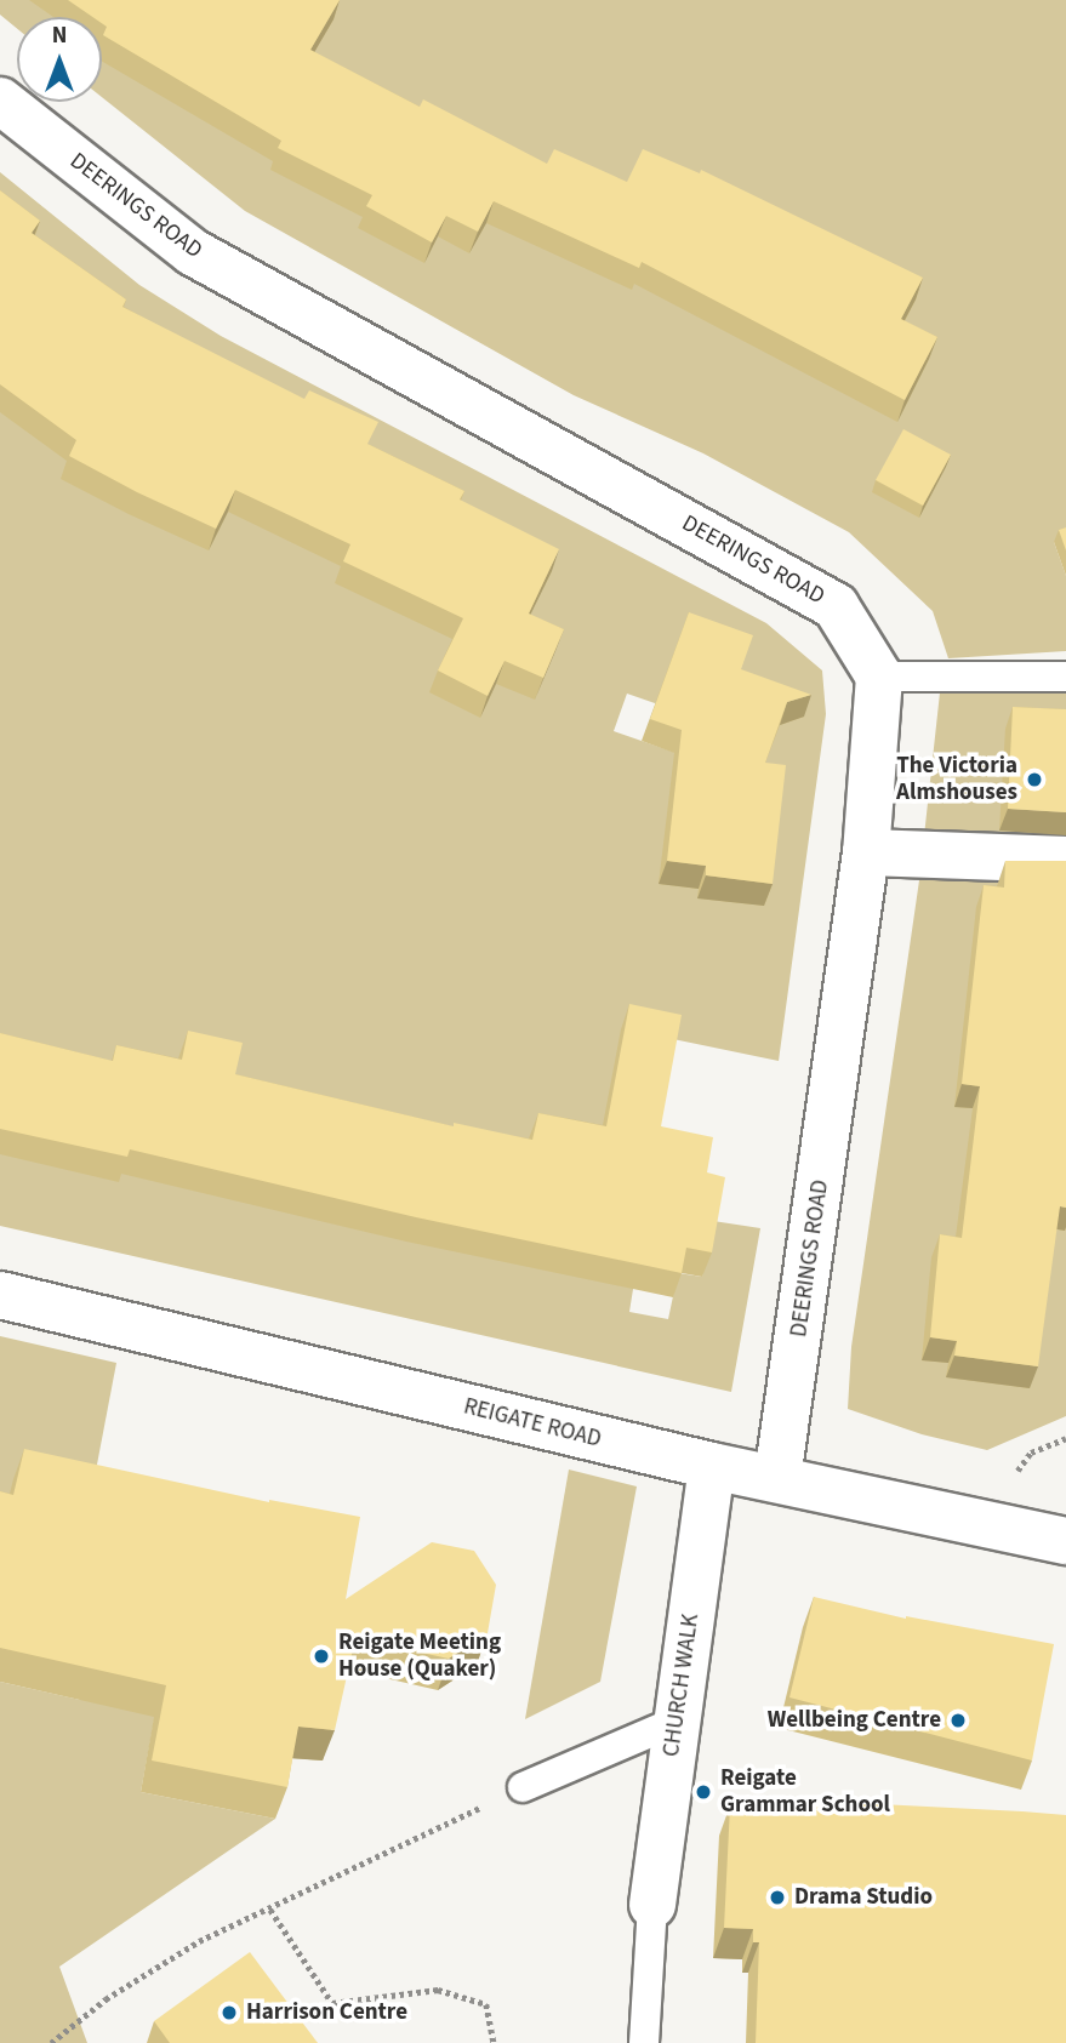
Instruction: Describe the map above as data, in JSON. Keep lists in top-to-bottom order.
{
  "streets": {
    "street": ["DEERINGS ROAD", "REIGATE ROAD", "CHURCH WALK"]
  },
  "crossings": [
    ["DEERINGS ROAD", "REIGATE ROAD"],
    ["REIGATE ROAD", "CHURCH WALK"]
  ],
  "places": [
    "The Victoria Almshouses",
    "Reigate Meeting House (Quaker)",
    "Wellbeing Centre",
    "Reigate Grammar School",
    "Drama Studio",
    "Harrison Centre"
  ],
  "north": "top"
}
